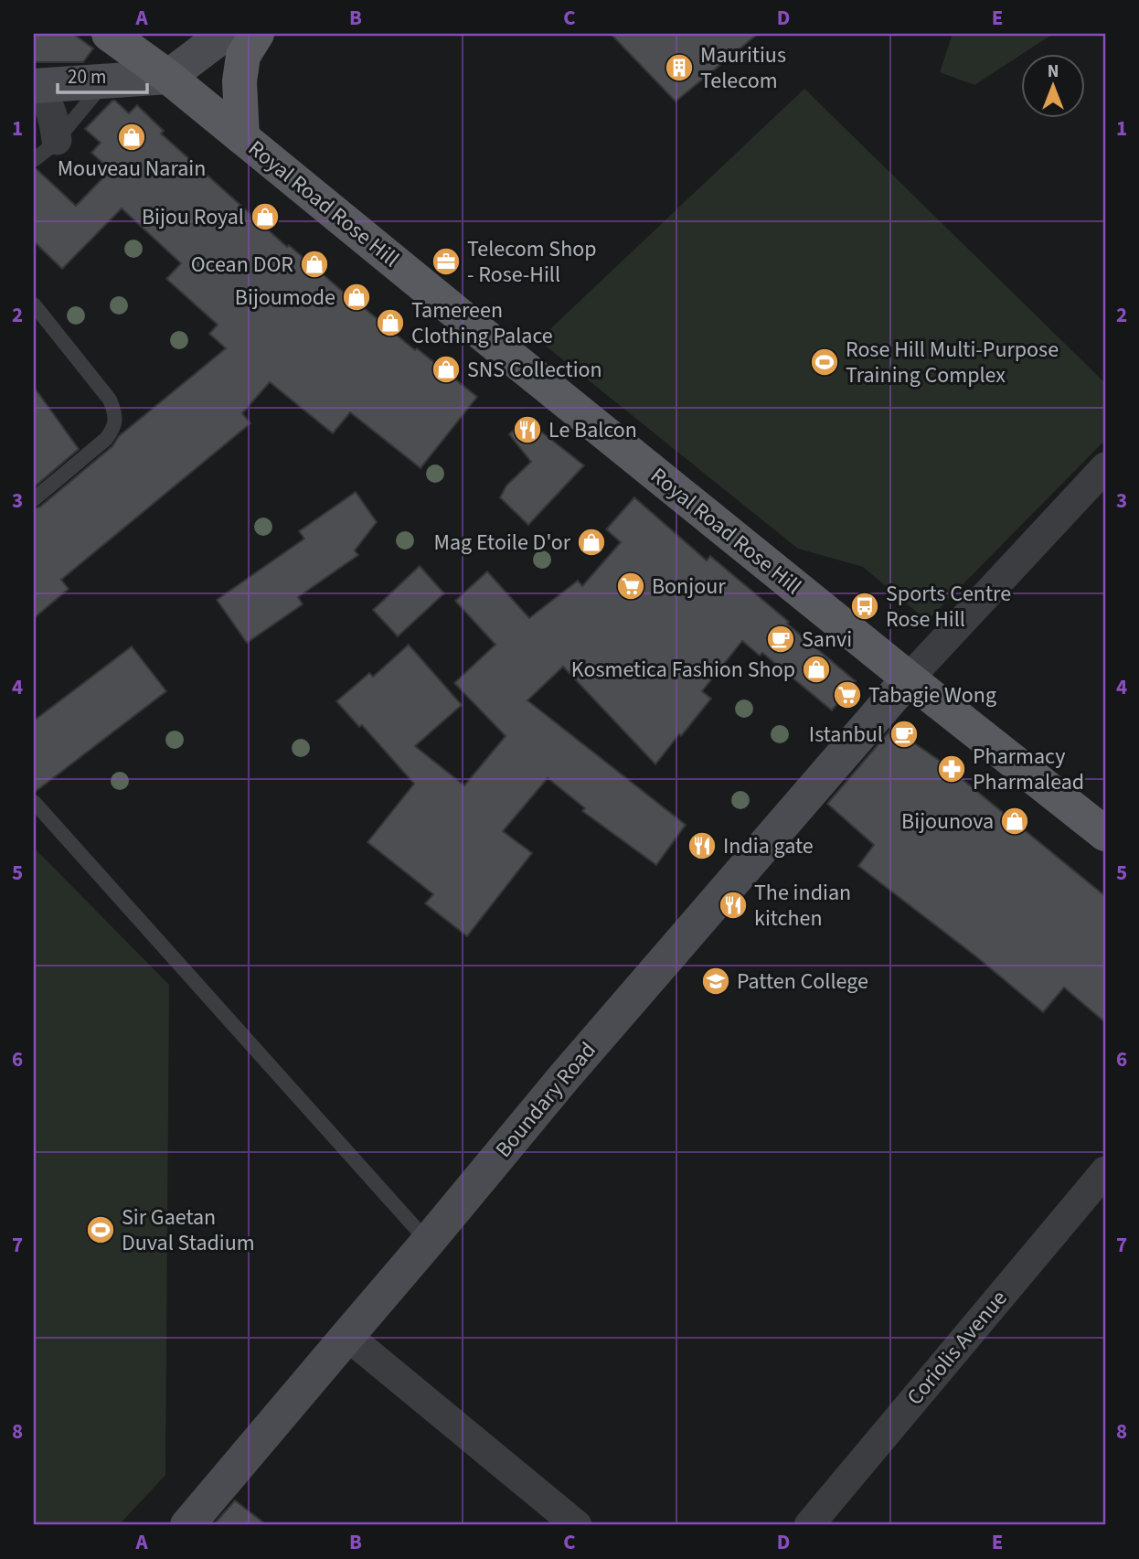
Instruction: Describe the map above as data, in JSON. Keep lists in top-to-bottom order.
{
  "streets": {
    "main road": ["Royal Road Rose Hill", "Boundary Road"],
    "street": ["Coriolis Avenue"]
  },
  "crossings": [
    ["Royal Road Rose Hill", "Boundary Road"]
  ],
  "places": {
    "building": ["Mauritius Telecom"],
    "shop": [
      "Mouveau Narain",
      "Bijou Royal",
      "Ocean DOR",
      "Bijoumode",
      "Tamereen Clothing Palace",
      "SNS Collection",
      "Mag Etoile D'or",
      "Kosmetica Fashion Shop",
      "Bijounova"
    ],
    "office": ["Telecom Shop - Rose-Hill"],
    "sports": ["Rose Hill Multi-Purpose Training Complex", "Sir Gaetan Duval Stadium"],
    "restaurant": ["Le Balcon", "India gate", "The indian kitchen"],
    "supermarket": ["Bonjour", "Tabagie Wong"],
    "bus stop": ["Sports Centre Rose Hill"],
    "cafe": ["Sanvi", "Istanbul"],
    "pharmacy": ["Pharmacy Pharmalead"],
    "school or university": ["Patten College"]
  },
  "scale_bar": "20 m",
  "north": "top",
  "grid": {
    "columns": [
      "A",
      "B",
      "C",
      "D",
      "E"
    ],
    "rows": [
      "1",
      "2",
      "3",
      "4",
      "5",
      "6",
      "7",
      "8"
    ]
  }
}
